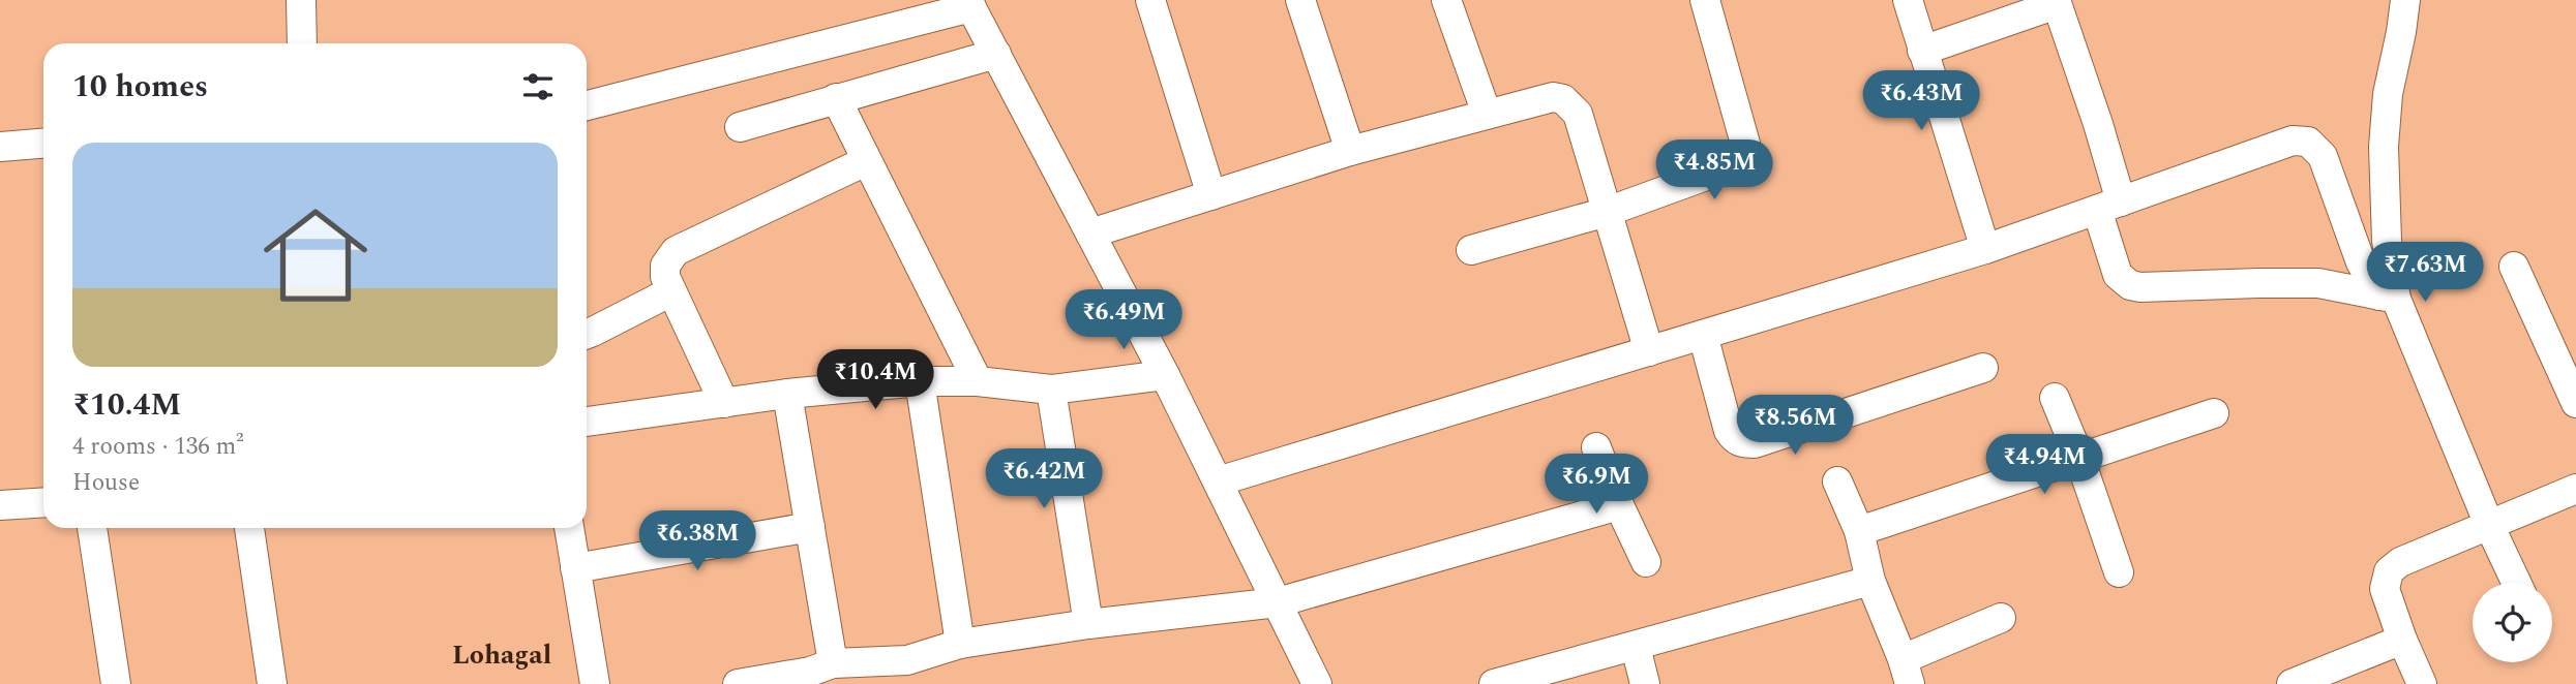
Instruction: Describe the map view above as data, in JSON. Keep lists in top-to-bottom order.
{
  "districts": ["Lohagal"],
  "page": {
    "heading": "10 homes",
    "price": [
      "₹6.43M",
      "₹4.85M",
      "₹7.63M",
      "₹6.49M",
      "₹10.4M",
      "₹8.56M",
      "₹4.94M",
      "₹6.42M",
      "₹6.9M",
      "₹6.38M"
    ],
    "list": [
      {
        "name": "₹10.4M",
        "note": "4 rooms · 136 m² · House"
      }
    ]
  }
}
